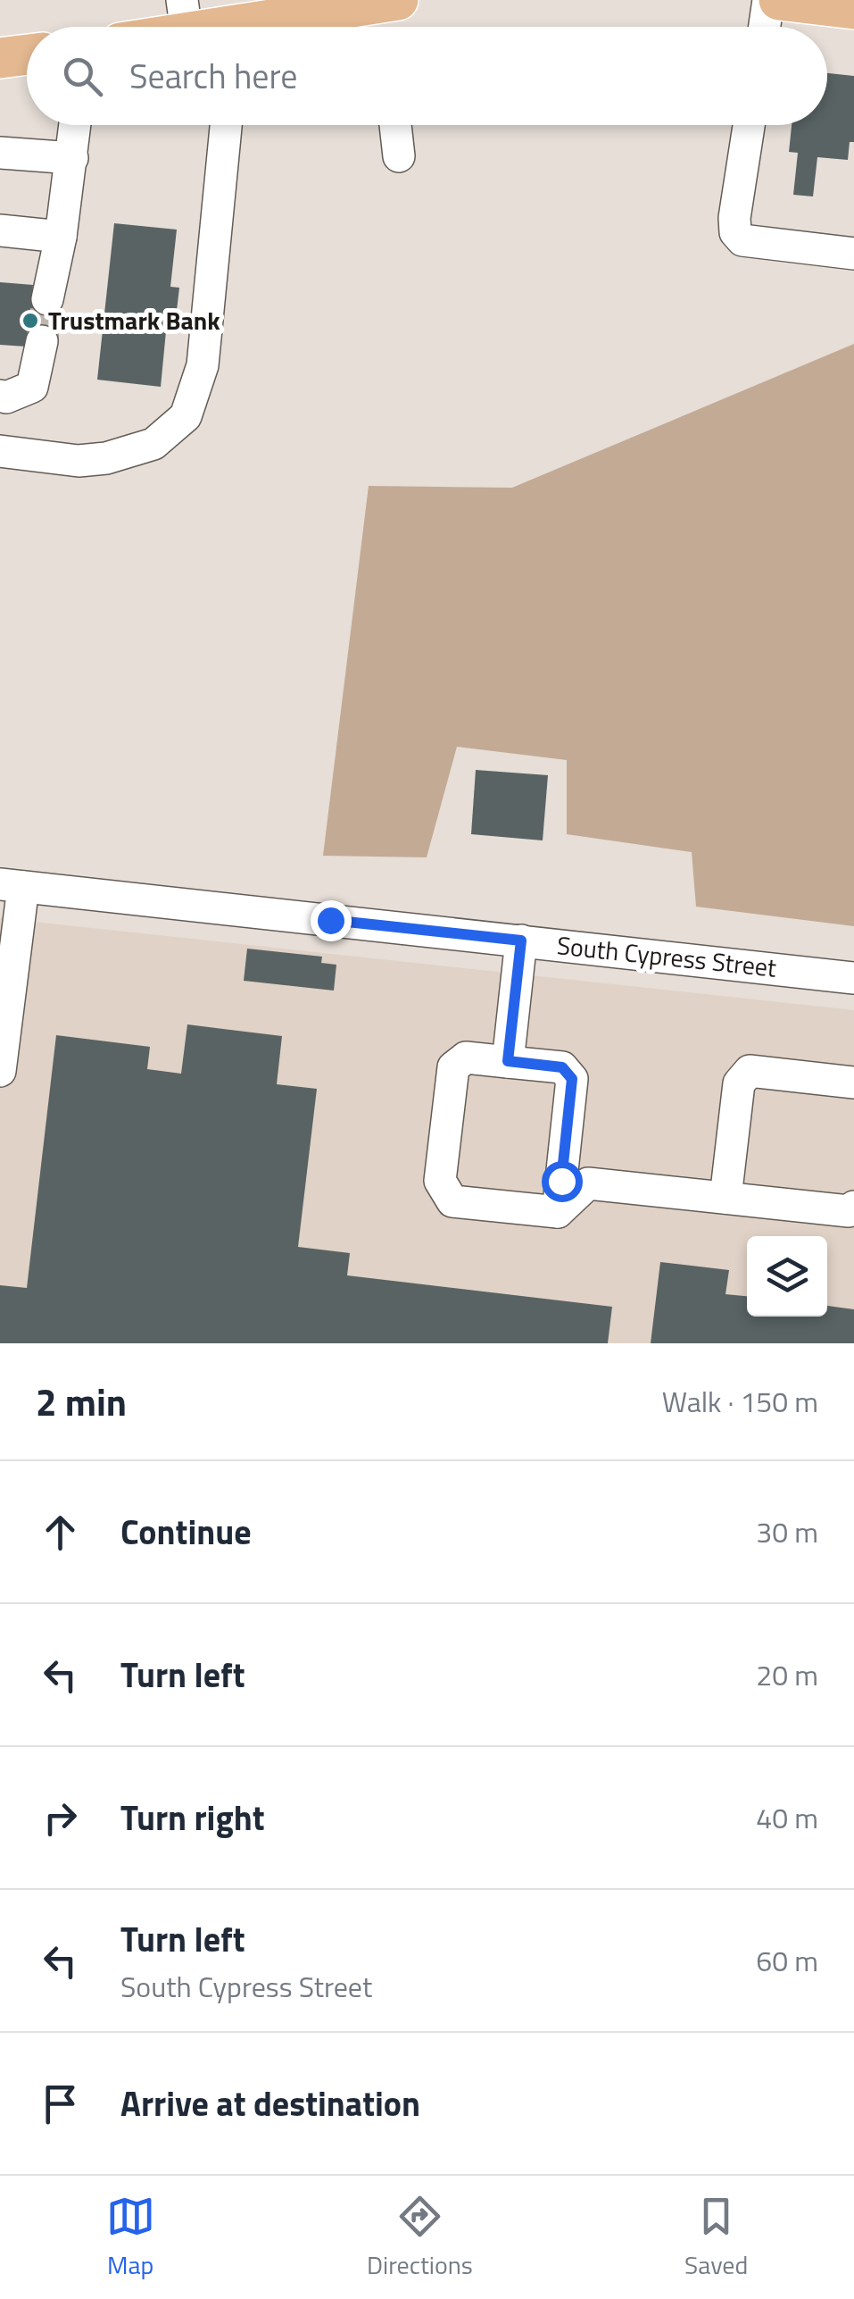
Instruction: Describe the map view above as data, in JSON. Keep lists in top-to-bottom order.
{
  "streets": {
    "street": ["South Cypress Street"]
  },
  "places": ["Trustmark Bank"],
  "page": {
    "search": "Search here",
    "heading": ["2 min", "Walk · 150 m"],
    "list": [
      ["Continue", "30 m"],
      ["Turn left", "20 m"],
      ["Turn right", "40 m"],
      ["Turn left", "South Cypress Street", "60 m"],
      "Arrive at destination"
    ],
    "nav": ["Map", "Directions", "Saved"]
  }
}
